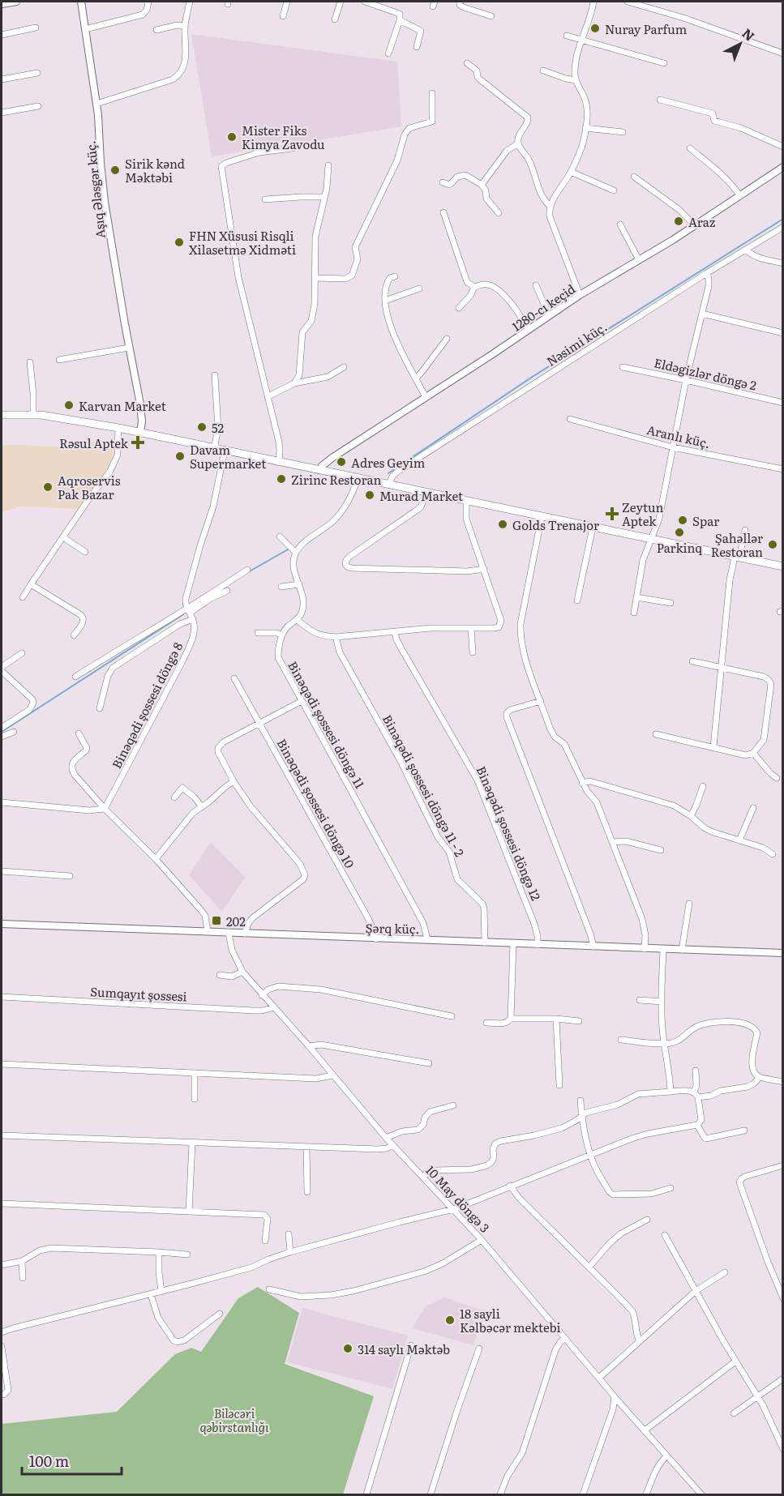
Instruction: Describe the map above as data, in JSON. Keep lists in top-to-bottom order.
{
  "streets": {
    "street": [
      "Aşıq Ələsgər küç.",
      "1280-cı keçid",
      "Nəsimi küç.",
      "Eldəgizlər döngə 2",
      "Aranlı küç.",
      "Binəqədi şossesi döngə 8",
      "Binəqədi şossesi döngə 11",
      "Binəqədi şossesi döngə 11 - 2",
      "Binəqədi şossesi döngə 10",
      "Binəqədi şossesi döngə 12",
      "Şərq küç.",
      "Sumqayıt şossesi",
      "10 May döngə 3"
    ]
  },
  "crossings": [
    ["Binəqədi şossesi döngə 11", "Şərq küç."],
    ["Binəqədi şossesi döngə 11 - 2", "Şərq küç."],
    ["Binəqədi şossesi döngə 10", "Şərq küç."],
    ["Binəqədi şossesi döngə 12", "Şərq küç."],
    ["Şərq küç.", "10 May döngə 3"],
    ["Sumqayıt şossesi", "10 May döngə 3"]
  ],
  "parks": ["Biləcəri qəbirstanlığı"],
  "places": {
    "other": [
      "Nuray Parfum",
      "Mister Fiks Kimya Zavodu",
      "Sirik kənd Məktəbi",
      "Araz",
      "FHN Xüsusi Risqli Xilasetmə Xidməti",
      "Karvan Market",
      "52",
      "Davam Supermarket",
      "Adres Geyim",
      "Zirinc Restoran",
      "Aqroservis Pak Bazar",
      "Murad Market",
      "Spar",
      "Golds Trenajor",
      "Parkinq",
      "Şahəllər Restoran",
      "18 sayli Kəlbəcər mektebi",
      "314 saylı Məktəb"
    ],
    "health": ["Rəsul Aptek", "Zeytun Aptek"],
    "transit": ["202"]
  },
  "scale_bar": "100 m",
  "north": "top right"
}
